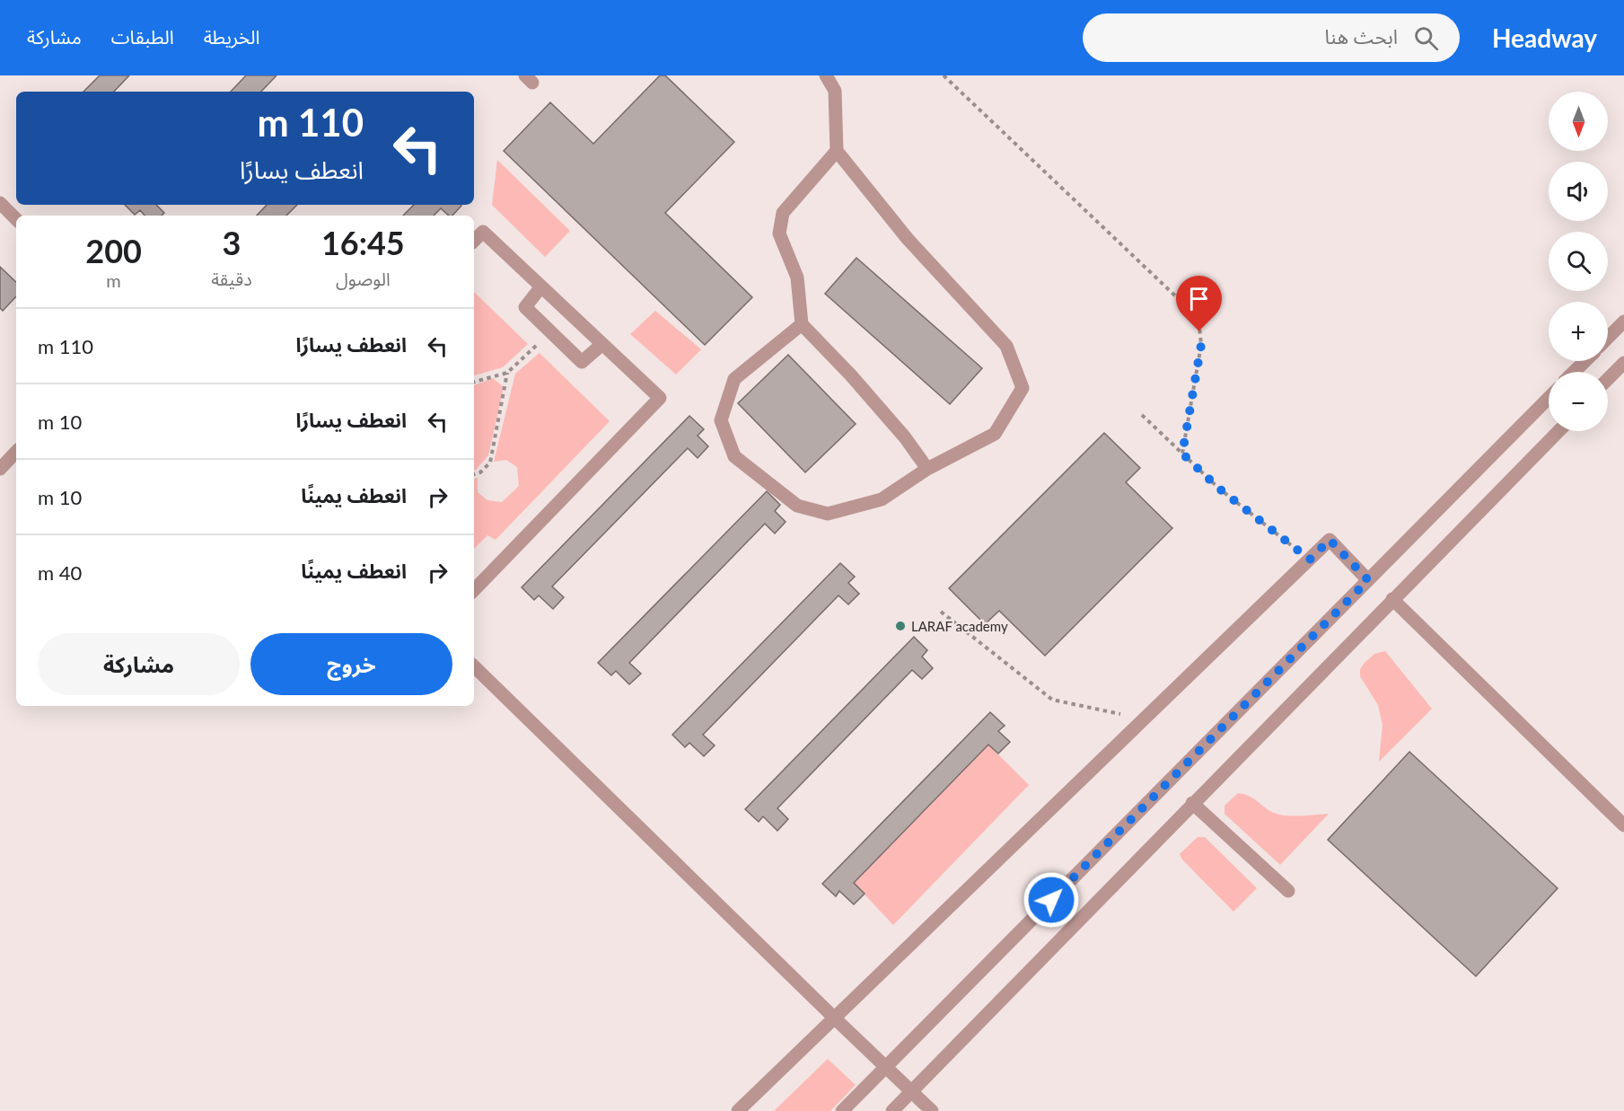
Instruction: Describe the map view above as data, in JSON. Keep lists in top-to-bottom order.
{
  "places": ["LARAF academy"],
  "north": "bottom",
  "page": {
    "header": "Headway",
    "search": "ابحث هنا",
    "nav": ["الخريطة", "الطبقات", "مشاركة"],
    "map_buttons": ["+", "−"],
    "turn": ["110 m", "انعطف يسارًا"],
    "eta": [
      "16:45",
      "الوصول",
      "3",
      "دقيقة",
      "200",
      "m"
    ],
    "list": [
      {
        "name": "انعطف يسارًا",
        "value": "110 m"
      },
      {
        "name": "انعطف يسارًا",
        "value": "10 m"
      },
      {
        "name": "انعطف يمينًا",
        "value": "10 m"
      },
      {
        "name": "انعطف يمينًا",
        "value": "40 m"
      }
    ],
    "buttons": ["خروج", "مشاركة"]
  }
}
